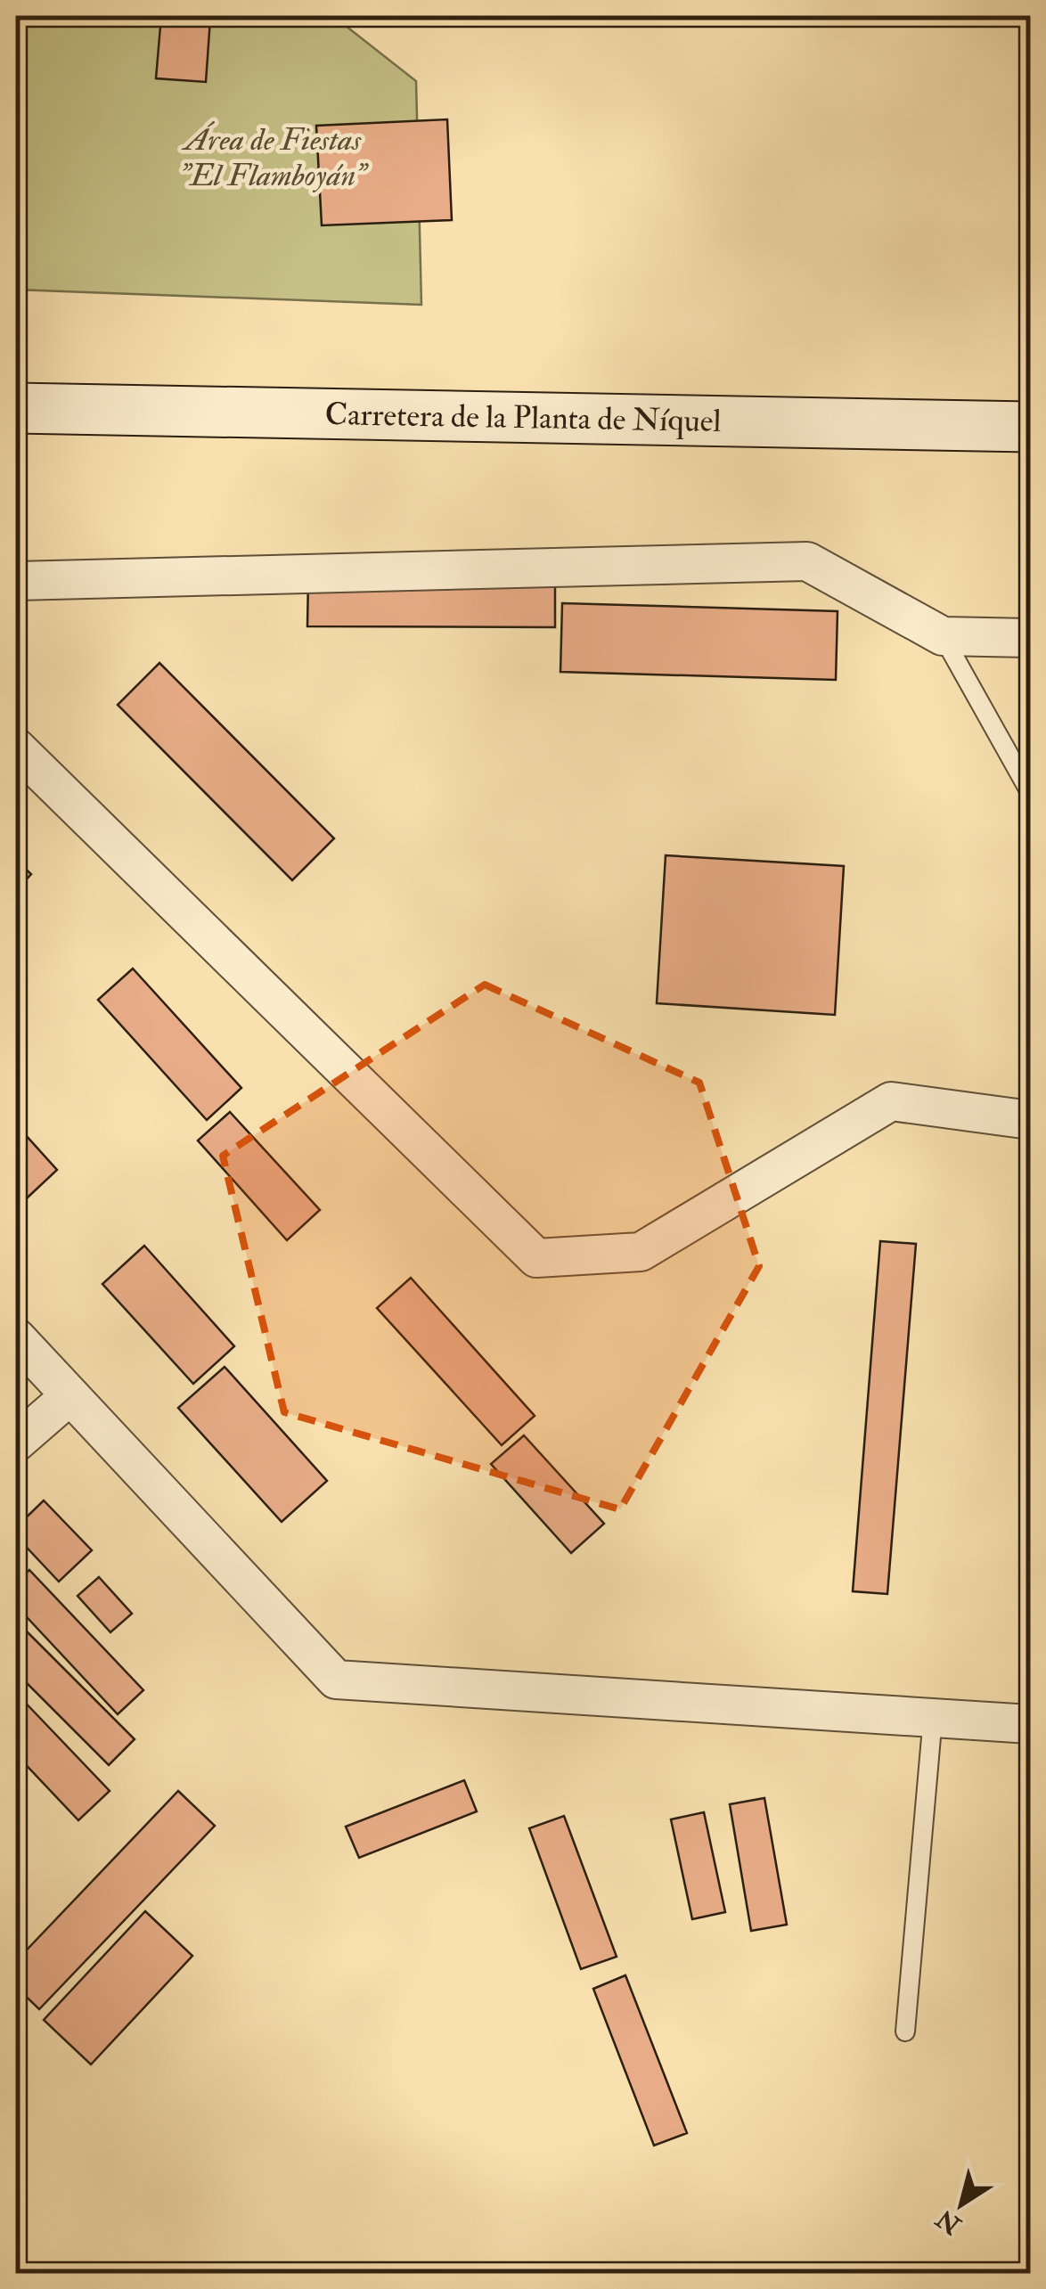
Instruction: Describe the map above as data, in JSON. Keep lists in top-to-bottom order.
{
  "streets": {
    "street": ["Carretera de la Planta de Níquel"]
  },
  "parks": ["Área de Fiestas \"El Flamboyán\""],
  "north": "bottom left"
}
